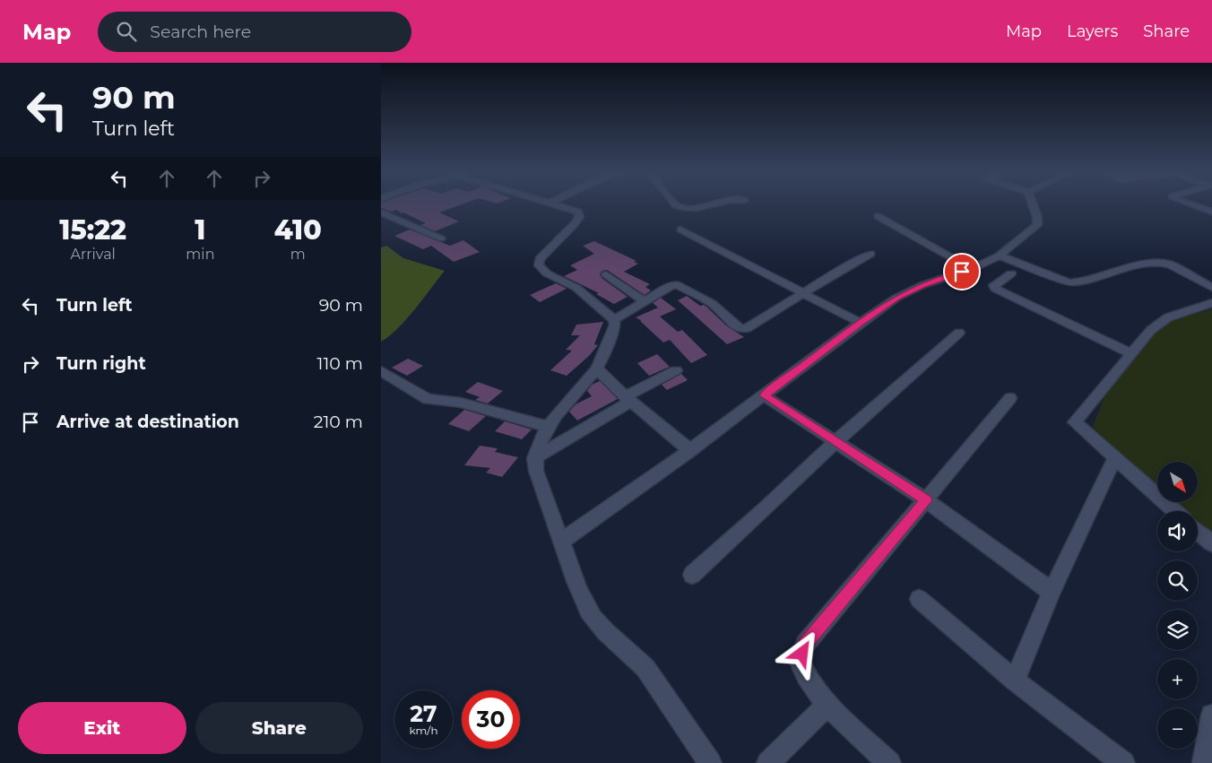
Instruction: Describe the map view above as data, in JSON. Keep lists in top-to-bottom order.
{
  "north": "bottom right",
  "page": {
    "header": "Map",
    "search": "Search here",
    "nav": ["Map", "Layers", "Share"],
    "turn": ["90 m", "Turn left"],
    "eta": [
      "15:22",
      "Arrival",
      "1",
      "min",
      "410",
      "m"
    ],
    "list": [
      {
        "name": "Turn left",
        "value": "90 m"
      },
      {
        "name": "Turn right",
        "value": "110 m"
      },
      {
        "name": "Arrive at destination",
        "value": "210 m"
      }
    ],
    "map_buttons": ["+", "−"],
    "speed": "27 km/h",
    "limit": "30",
    "buttons": ["Exit", "Share"]
  }
}
